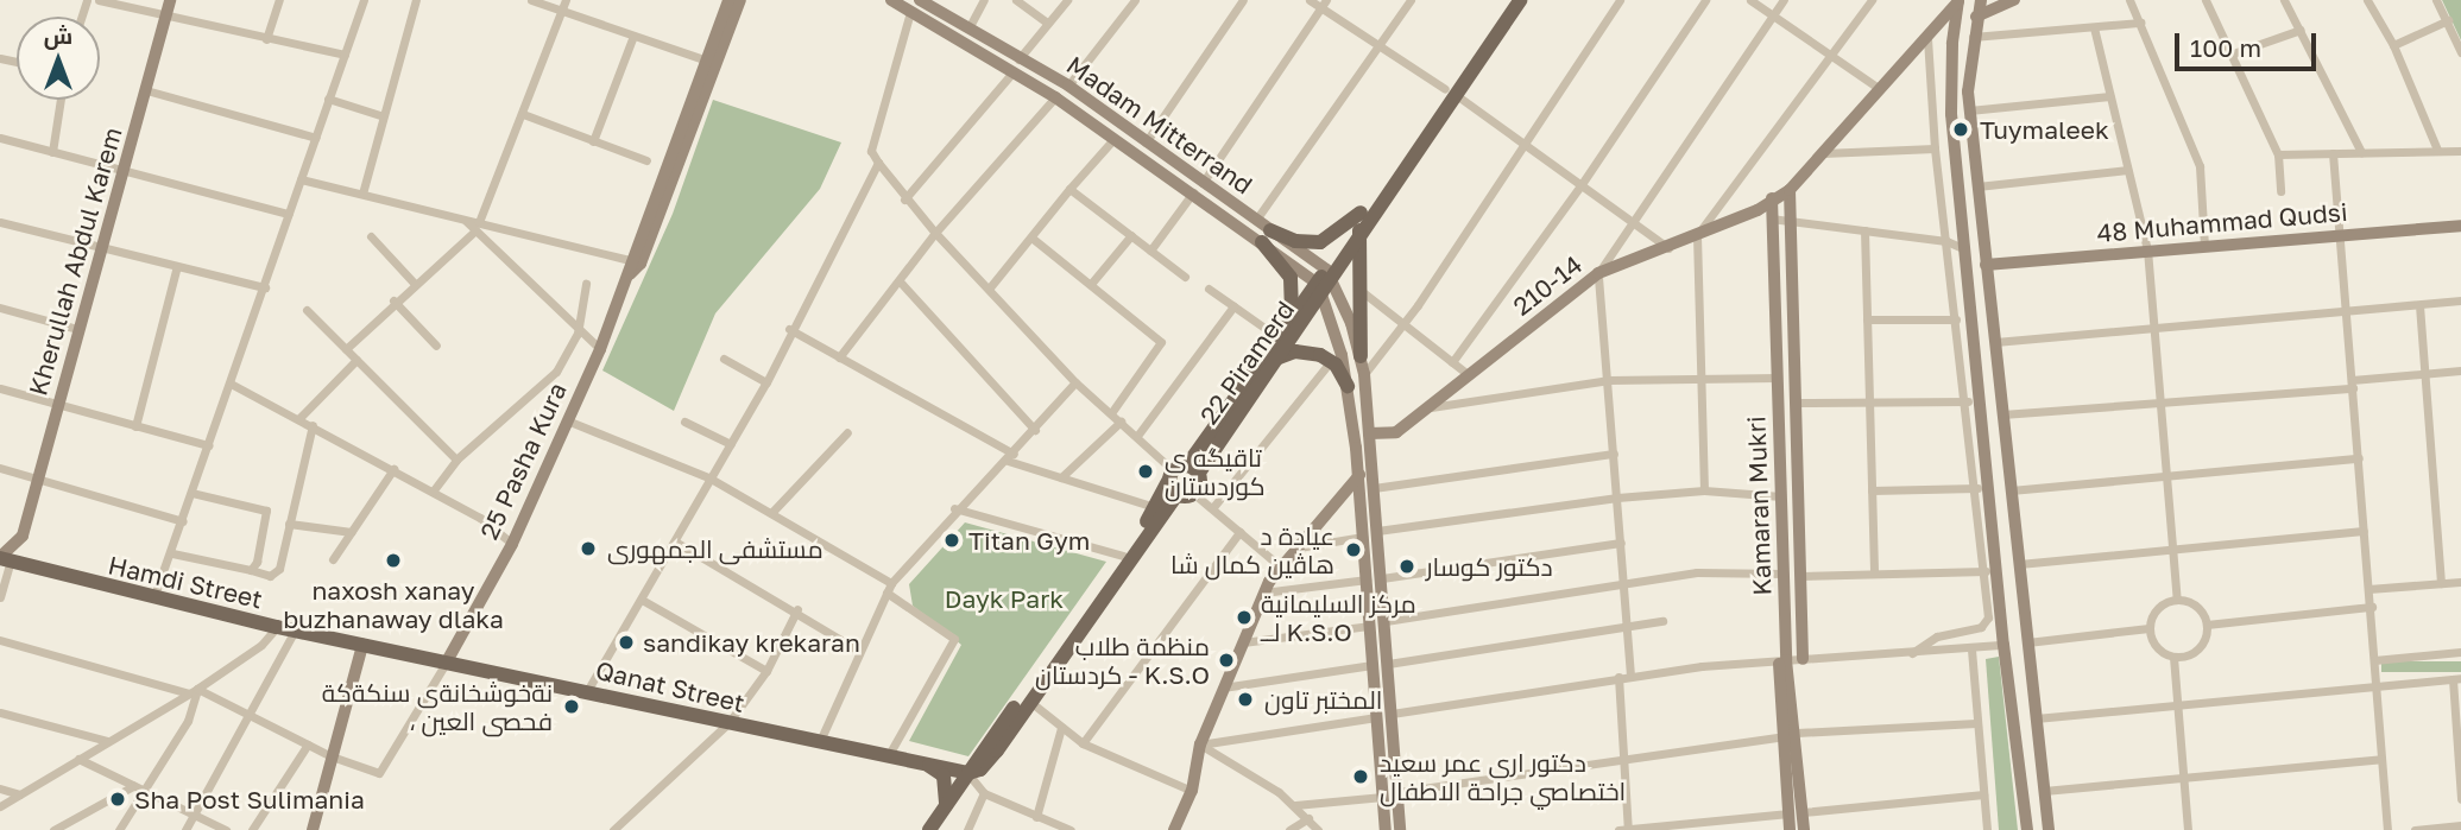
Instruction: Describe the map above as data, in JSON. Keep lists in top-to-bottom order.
{
  "streets": {
    "main road": [
      "Madam Mitterrand",
      "48 Muhammad Qudsi",
      "Kherullah Abdul Karem",
      "210-14",
      "22 Piramerd",
      "25 Pasha Kura",
      "Kamaran Mukri",
      "Hamdi Street",
      "Qanat Street"
    ]
  },
  "crossings": [
    ["Madam Mitterrand", "22 Piramerd"],
    ["210-14", "Kamaran Mukri"],
    ["25 Pasha Kura", "Qanat Street"],
    ["Hamdi Street", "Qanat Street"]
  ],
  "parks": ["Dayk Park"],
  "places": [
    "Tuymaleek",
    "تاقيگه ى كوردستان",
    "Titan Gym",
    "مستشفى الجمهورى",
    "عيادة د هاڤین کمال شا",
    "naxosh xanay buzhanaway dlaka",
    "دكتور كوسار",
    "مرکز السلیمانیة لــ K.S.O",
    "sandikay krekaran",
    "منظمة طلاب كردستان - K.S.O",
    "المختبر تاون",
    "نةخوشخانةى سنكةكة ، فحصى العين",
    "دكتور اري عمر سعيد اختصاصي جراحة الاطفال",
    "Sha Post Sulimania"
  ],
  "scale_bar": "100 m",
  "north": "top"
}
